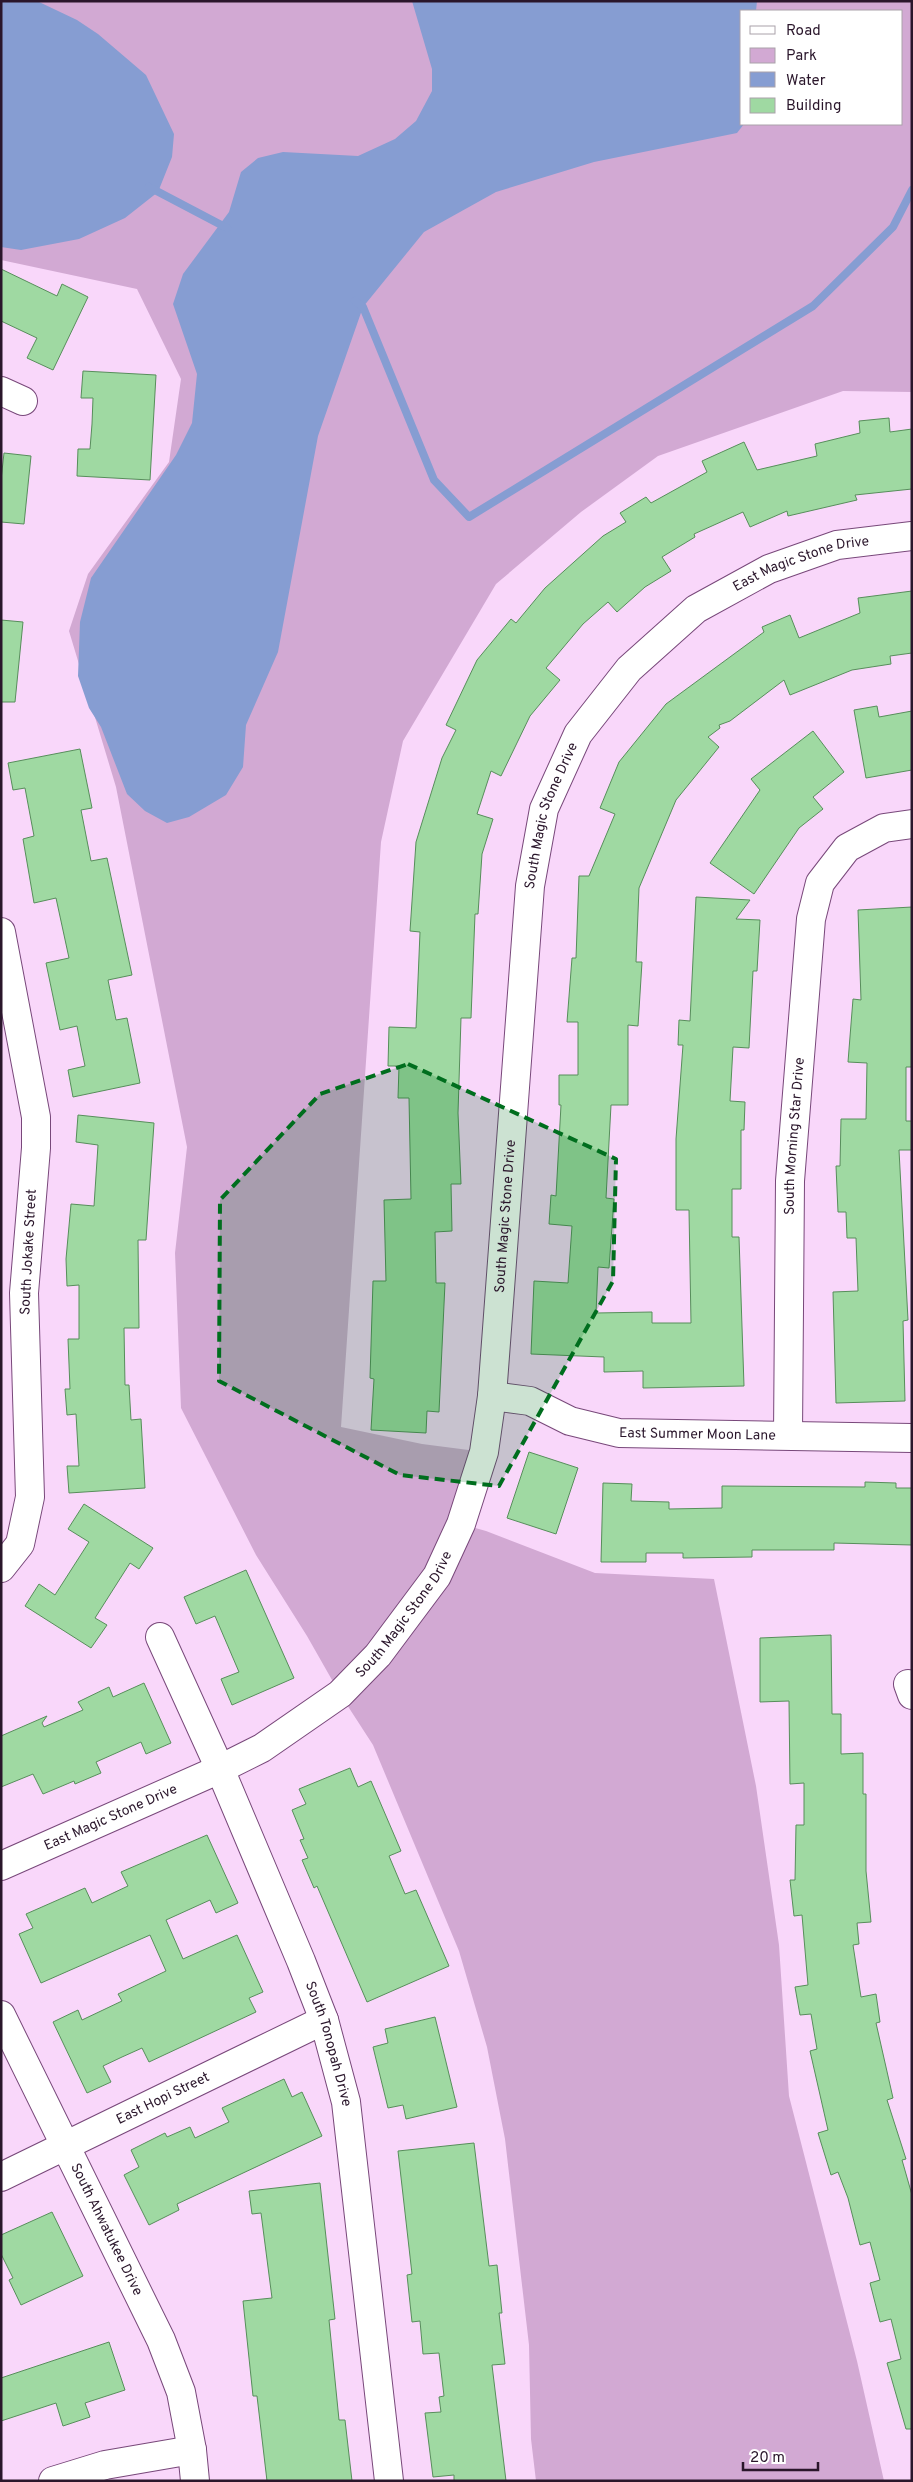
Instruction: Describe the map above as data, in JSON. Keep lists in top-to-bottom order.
{
  "streets": {
    "street": [
      "East Magic Stone Drive",
      "South Magic Stone Drive",
      "South Morning Star Drive",
      "South Jokake Street",
      "East Summer Moon Lane",
      "South Tonopah Drive",
      "East Hopi Street",
      "South Ahwatukee Drive"
    ]
  },
  "crossings": [
    ["East Magic Stone Drive", "South Magic Stone Drive"],
    ["East Magic Stone Drive", "South Tonopah Drive"],
    ["South Magic Stone Drive", "East Summer Moon Lane"],
    ["South Magic Stone Drive", "South Tonopah Drive"],
    ["South Morning Star Drive", "East Summer Moon Lane"],
    ["South Tonopah Drive", "East Hopi Street"],
    ["East Hopi Street", "South Ahwatukee Drive"]
  ],
  "legend": [
    "Road",
    "Park",
    "Water",
    "Building"
  ],
  "scale_bar": "20 m"
}
